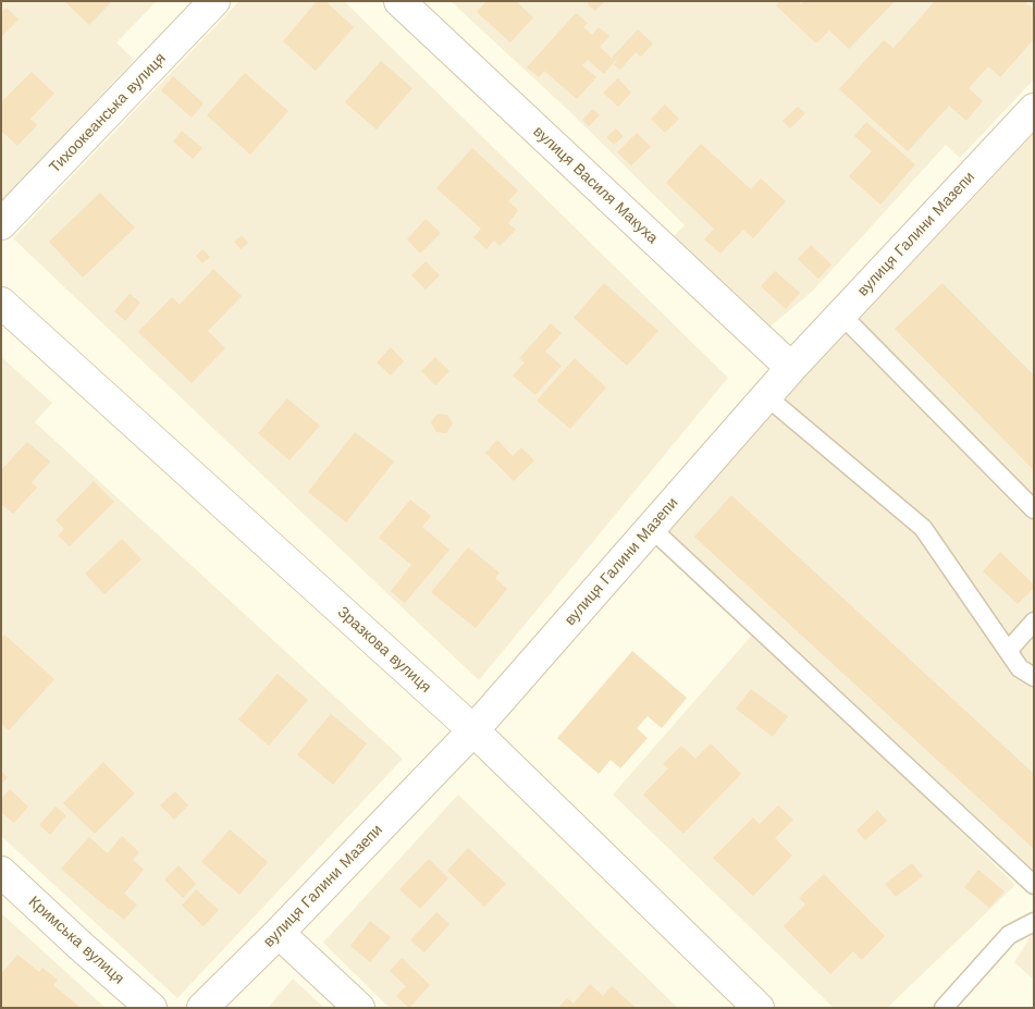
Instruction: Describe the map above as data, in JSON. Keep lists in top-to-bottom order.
{
  "streets": {
    "street": [
      "Тихоокеанська вулиця",
      "вулиця Василя Макуха",
      "вулиця Галини Мазепи",
      "Зразкова вулиця",
      "Кримська вулиця"
    ]
  },
  "crossings": [
    ["вулиця Василя Макуха", "вулиця Галини Мазепи"],
    ["вулиця Галини Мазепи", "Зразкова вулиця"]
  ]
}
